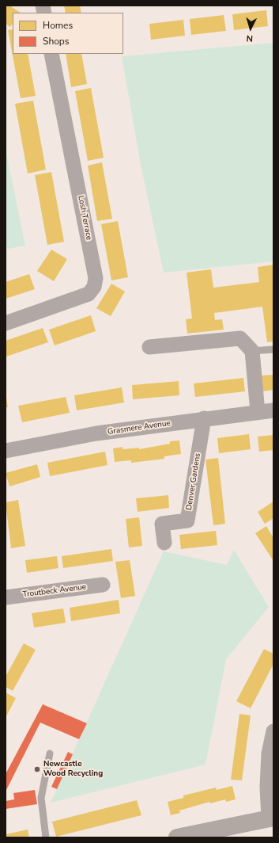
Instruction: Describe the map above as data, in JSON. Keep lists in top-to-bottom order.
{
  "streets": {
    "street": [
      "Losh Terrace",
      "Grasmere Avenue",
      "Denver Gardens",
      "Troutbeck Avenue"
    ]
  },
  "crossings": [
    ["Grasmere Avenue", "Denver Gardens"]
  ],
  "places": ["Newcastle Wood Recycling"],
  "legend": ["Homes", "Shops"],
  "north": "bottom"
}
